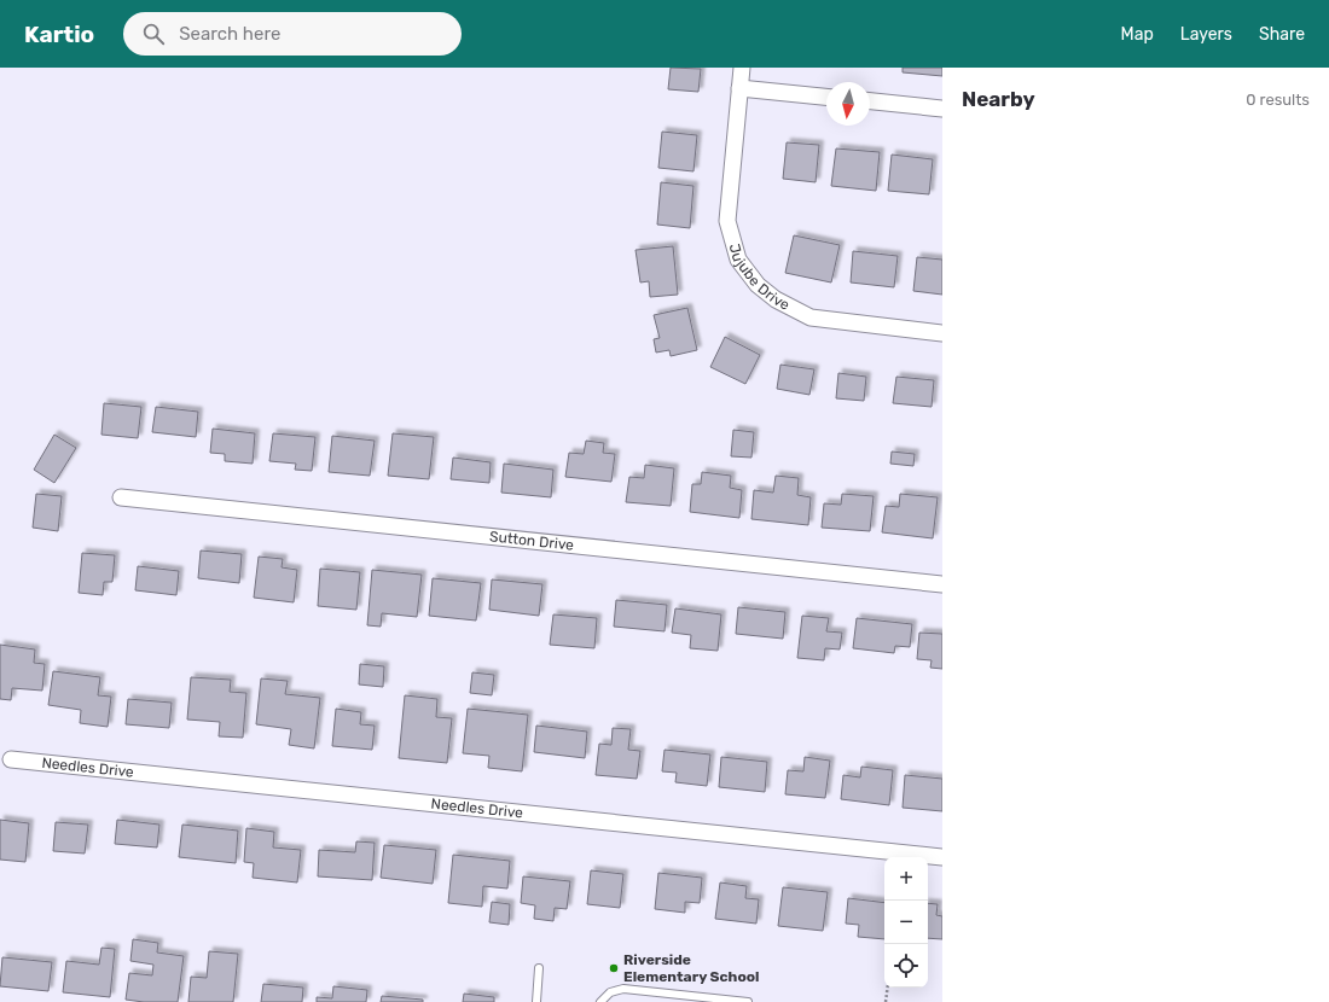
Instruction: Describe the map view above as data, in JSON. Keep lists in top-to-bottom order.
{
  "streets": {
    "street": ["Jujube Drive", "Sutton Drive", "Needles Drive"]
  },
  "places": ["Riverside Elementary School"],
  "north": "bottom",
  "page": {
    "header": "Kartio",
    "search": "Search here",
    "nav": ["Map", "Layers", "Share"],
    "heading": ["Nearby", "0 results"],
    "map_buttons": ["+", "−"]
  }
}
